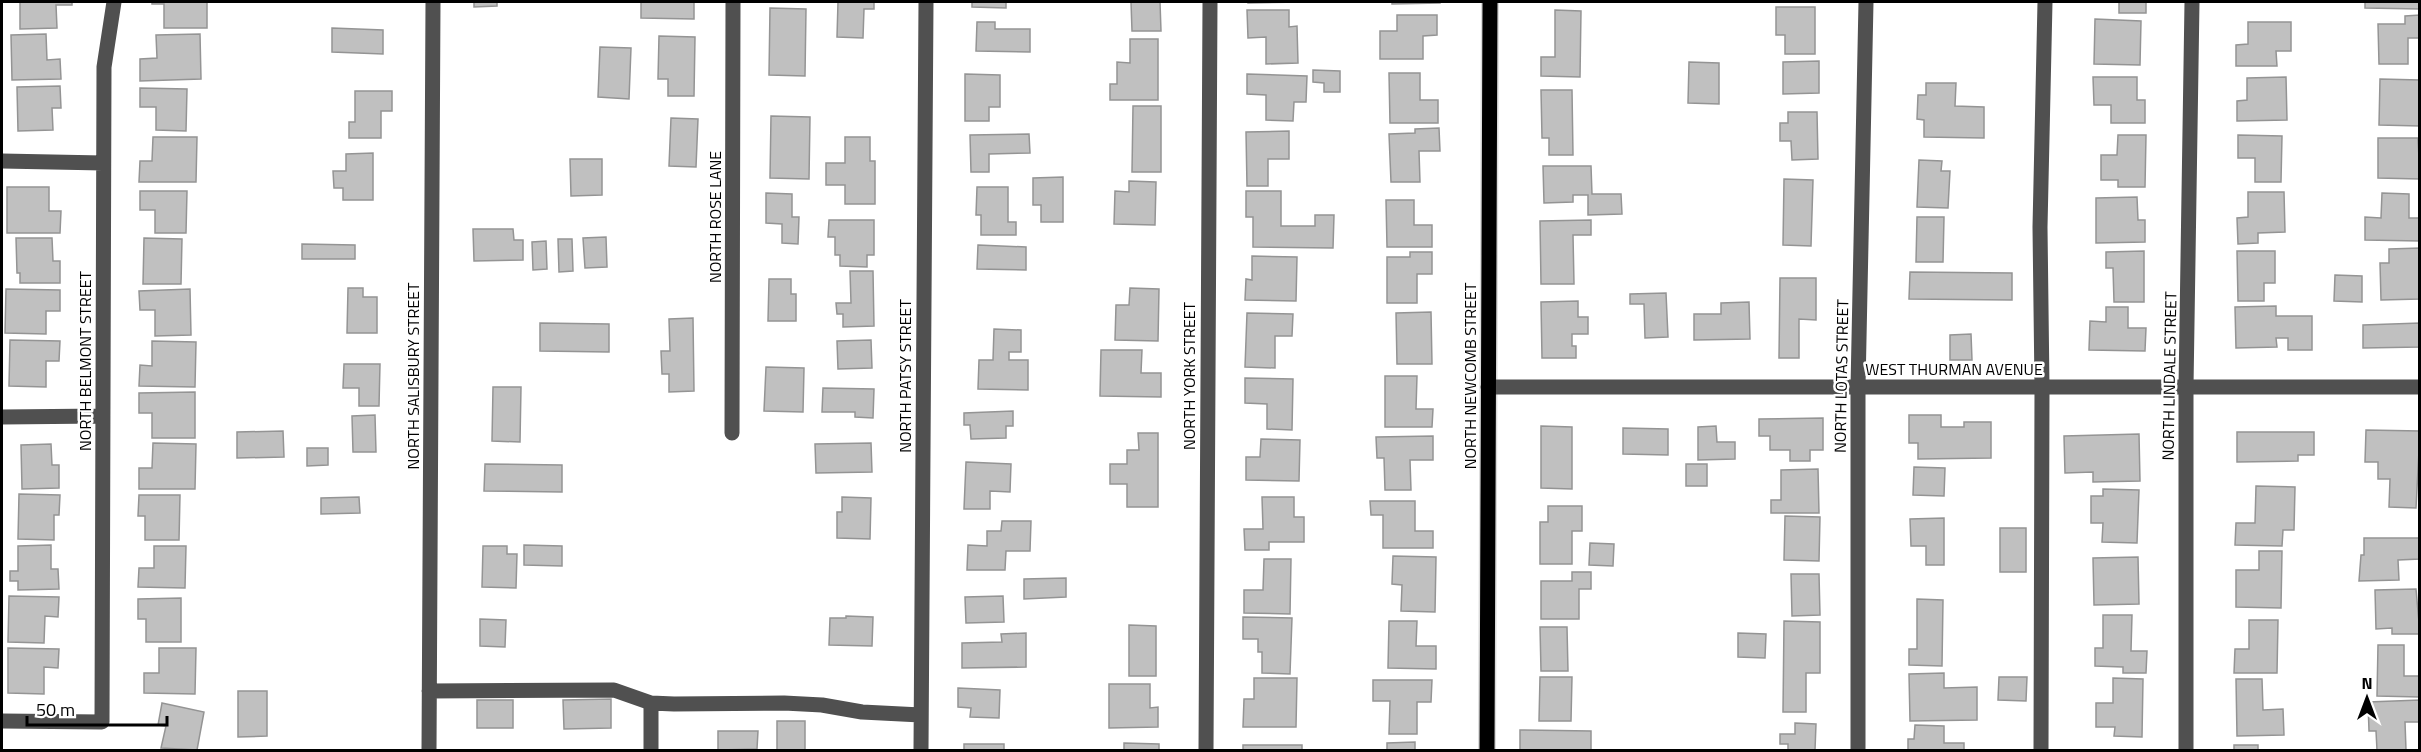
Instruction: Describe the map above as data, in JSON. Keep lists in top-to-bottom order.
{
  "streets": {
    "main road": ["NORTH NEWCOMB STREET"],
    "street": [
      "NORTH ROSE LANE",
      "NORTH BELMONT STREET",
      "WEST THURMAN AVENUE",
      "NORTH SALISBURY STREET",
      "NORTH PATSY STREET",
      "NORTH YORK STREET",
      "NORTH LOTAS STREET",
      "NORTH LINDALE STREET"
    ]
  },
  "crossings": [
    ["WEST THURMAN AVENUE", "NORTH NEWCOMB STREET"],
    ["WEST THURMAN AVENUE", "NORTH LOTAS STREET"],
    ["WEST THURMAN AVENUE", "NORTH LINDALE STREET"]
  ],
  "scale_bar": "50 m",
  "north": "top"
}
